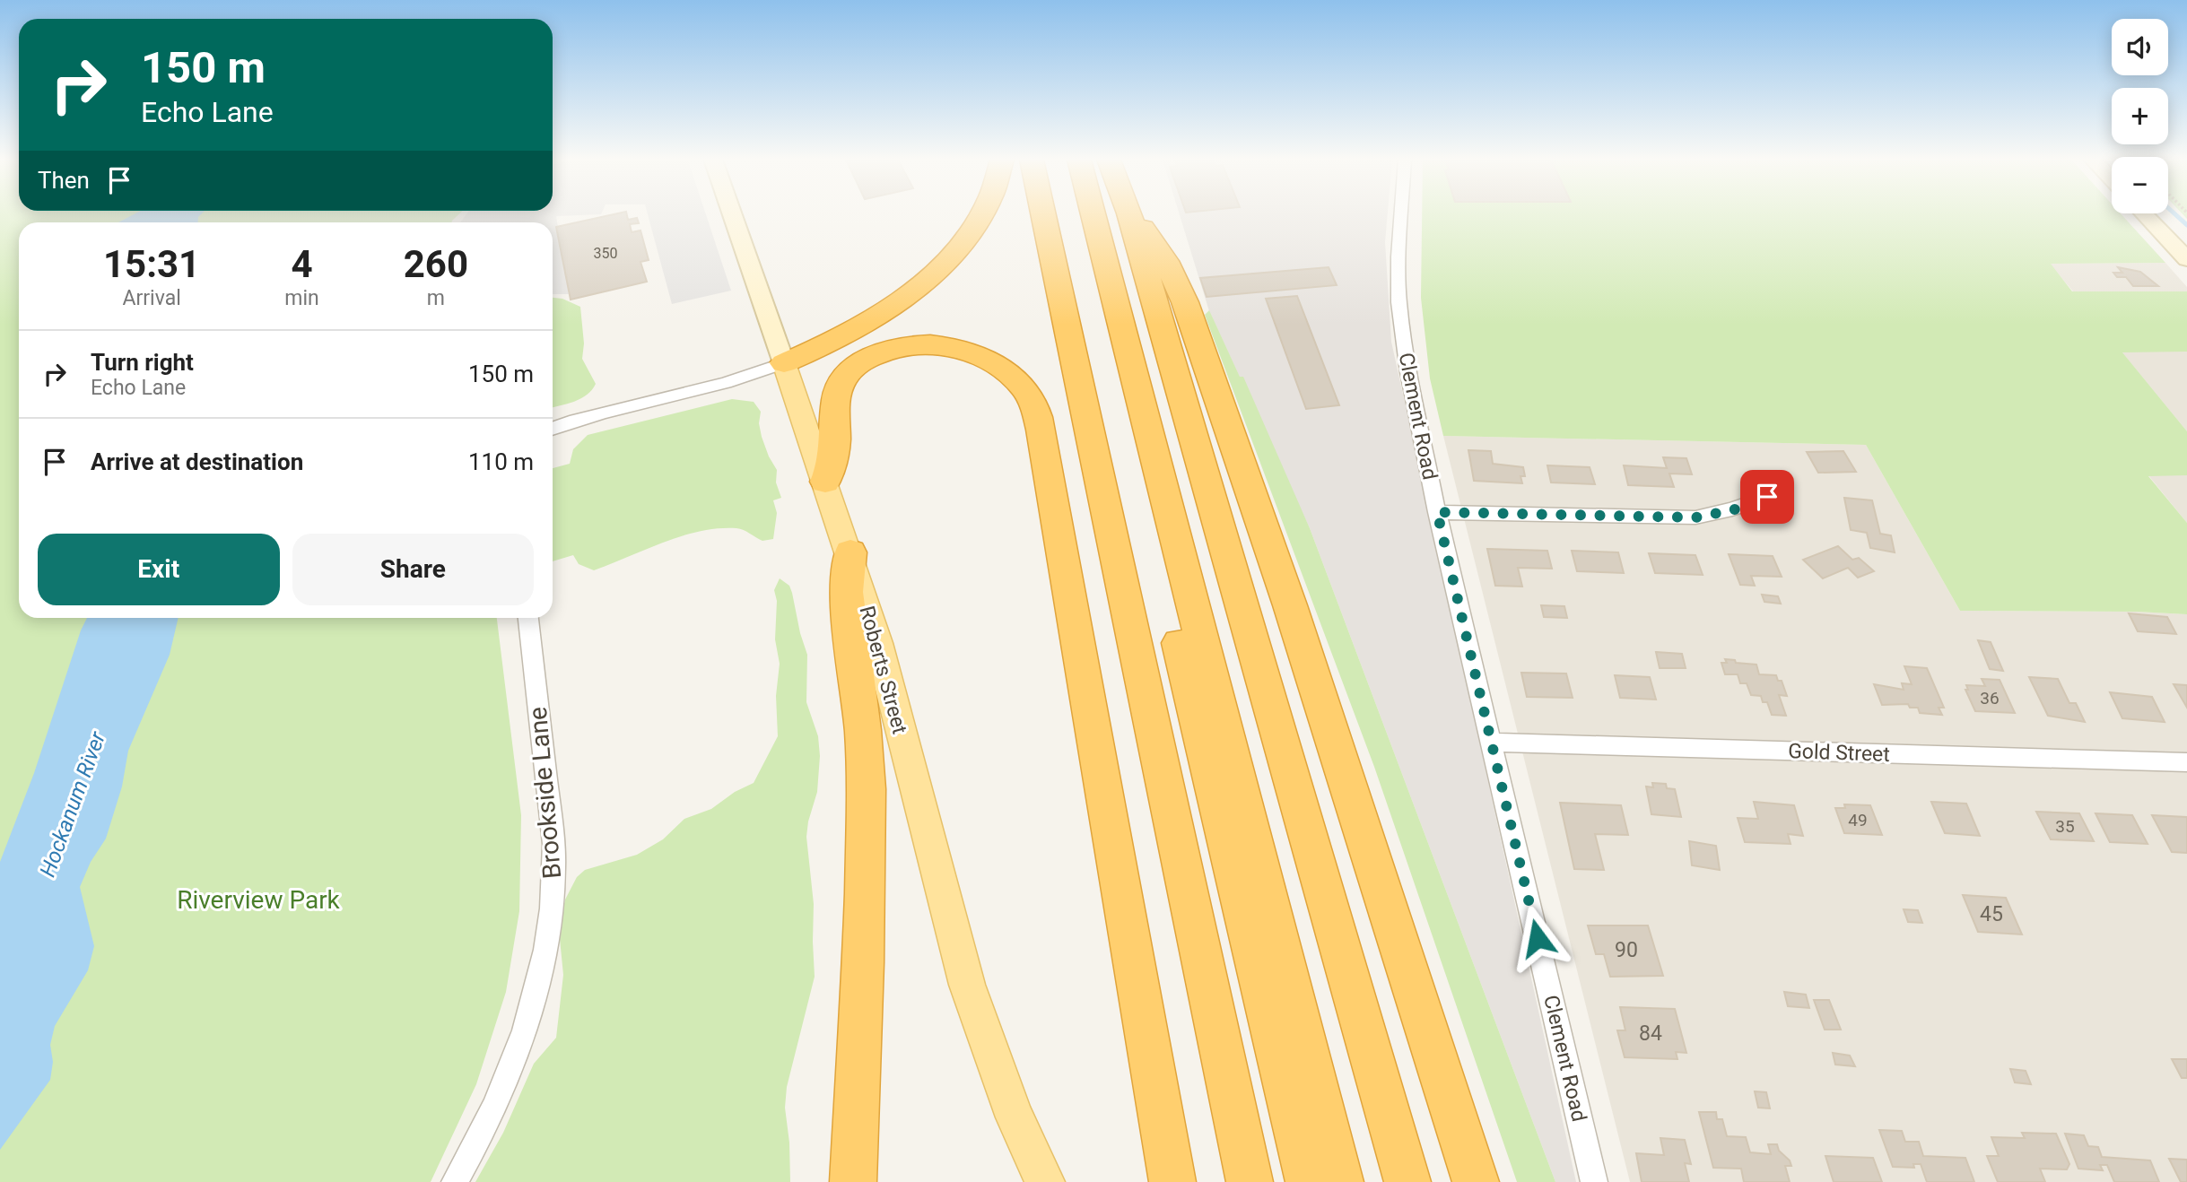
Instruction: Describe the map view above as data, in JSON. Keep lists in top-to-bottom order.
{
  "streets": {
    "main road": ["Roberts Street"],
    "street": ["Clement Road", "Gold Street", "Brookside Lane"]
  },
  "crossings": [
    ["Clement Road", "Gold Street"]
  ],
  "water": ["Hockanum River"],
  "parks": ["Riverview Park"],
  "house_numbers": [
    "350",
    "36",
    "49",
    "35",
    "45",
    "90",
    "84"
  ],
  "page": {
    "map_buttons": ["+", "−"],
    "turn": ["150 m", "Echo Lane"],
    "then": "Then",
    "eta": [
      "15:31",
      "Arrival",
      "4",
      "min",
      "260",
      "m"
    ],
    "list": [
      {
        "name": "Turn right",
        "note": "Echo Lane",
        "value": "150 m"
      },
      {
        "name": "Arrive at destination",
        "value": "110 m"
      }
    ],
    "buttons": ["Exit", "Share"]
  }
}
